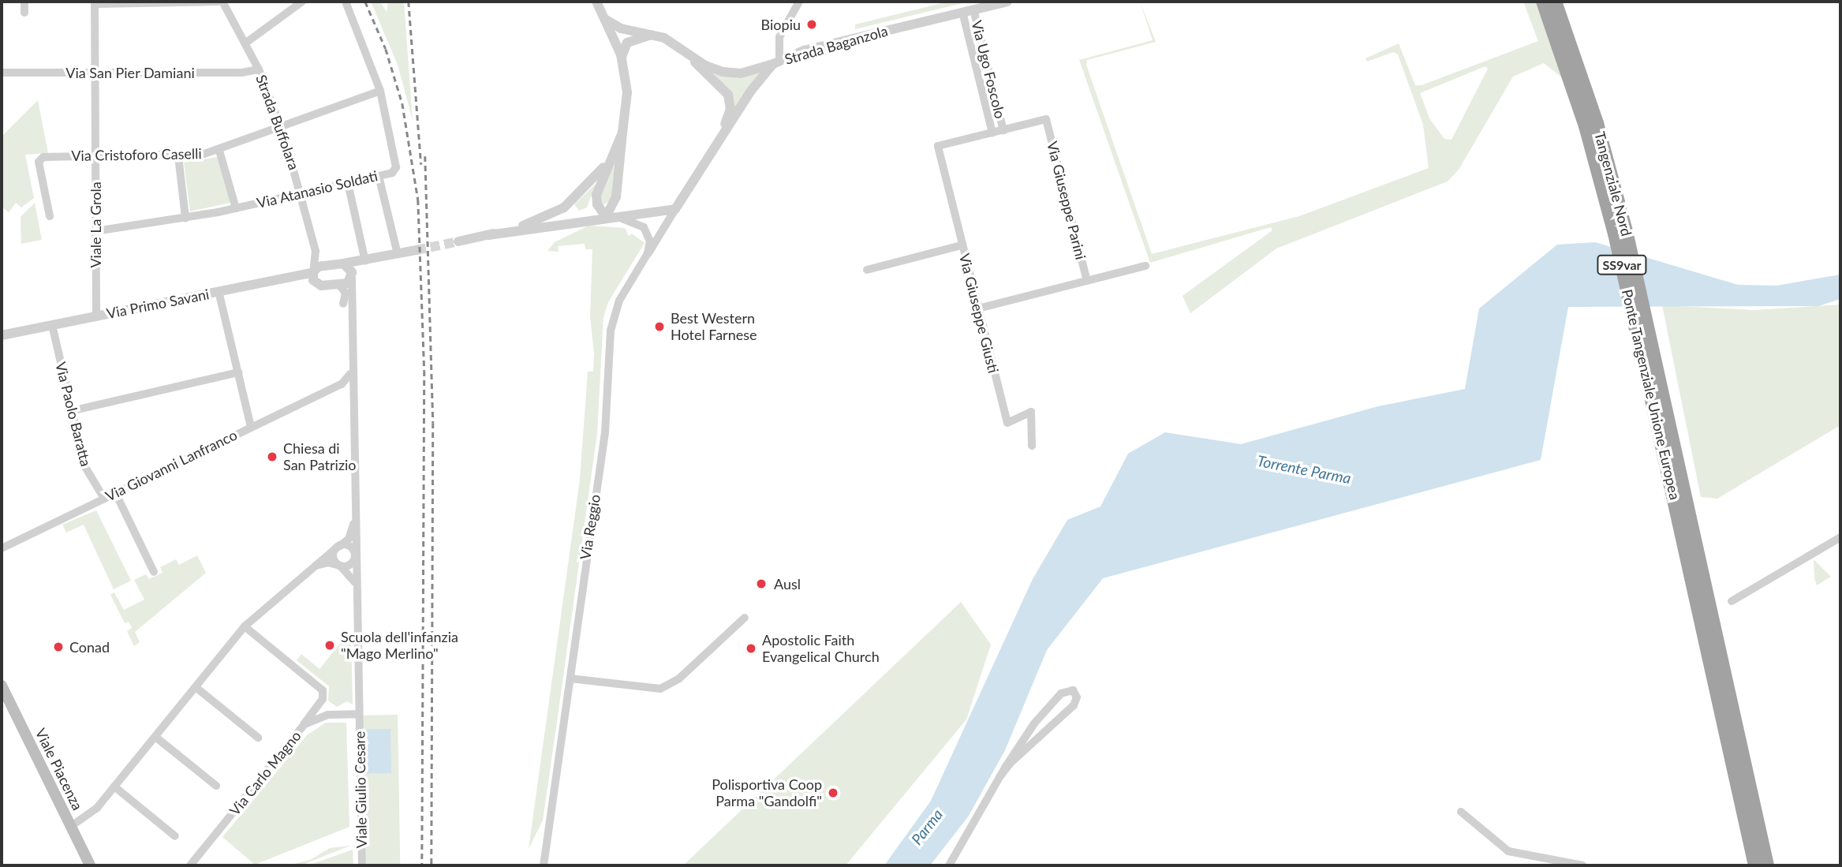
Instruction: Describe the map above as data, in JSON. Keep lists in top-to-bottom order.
{
  "streets": {
    "highway": ["Tangenziale Nord", "SS9var", "Ponte Tangenziale Unione Europea"],
    "main road": ["Viale Piacenza"],
    "street": [
      "Strada Baganzola",
      "Via Ugo Foscolo",
      "Via San Pier Damiani",
      "Strada Buffolara",
      "Via Cristoforo Caselli",
      "Via Atanasio Soldati",
      "Via Giuseppe Parini",
      "Viale La Grola",
      "Via Primo Savani",
      "Via Giuseppe Giusti",
      "Via Paolo Baratta",
      "Via Giovanni Lanfranco",
      "Via Reggio",
      "Via Carlo Magno",
      "Viale Giulio Cesare"
    ]
  },
  "crossings": [
    ["Strada Baganzola", "Via Ugo Foscolo"],
    ["Strada Baganzola", "Via Reggio"],
    ["Via Ugo Foscolo", "Via Giuseppe Parini"],
    ["Via Ugo Foscolo", "Via Giuseppe Giusti"],
    ["Via San Pier Damiani", "Strada Buffolara"],
    ["Via San Pier Damiani", "Viale La Grola"],
    ["Strada Buffolara", "Via Cristoforo Caselli"],
    ["Strada Buffolara", "Via Atanasio Soldati"],
    ["Strada Buffolara", "Via Primo Savani"],
    ["Via Cristoforo Caselli", "Via Atanasio Soldati"],
    ["Via Cristoforo Caselli", "Viale La Grola"],
    ["Tangenziale Nord", "Ponte Tangenziale Unione Europea"],
    ["Viale La Grola", "Via Primo Savani"],
    ["Via Primo Savani", "Via Paolo Baratta"],
    ["Via Paolo Baratta", "Via Giovanni Lanfranco"],
    ["Via Carlo Magno", "Viale Giulio Cesare"]
  ],
  "water": ["Torrente Parma", "Parma"],
  "places": [
    "Biopiu",
    "Best Western Hotel Farnese",
    "Chiesa di San Patrizio",
    "Ausl",
    "Scuola dell'infanzia \"Mago Merlino\"",
    "Conad",
    "Apostolic Faith Evangelical Church",
    "Polisportiva Coop Parma \"Gandolfi\""
  ]
}
